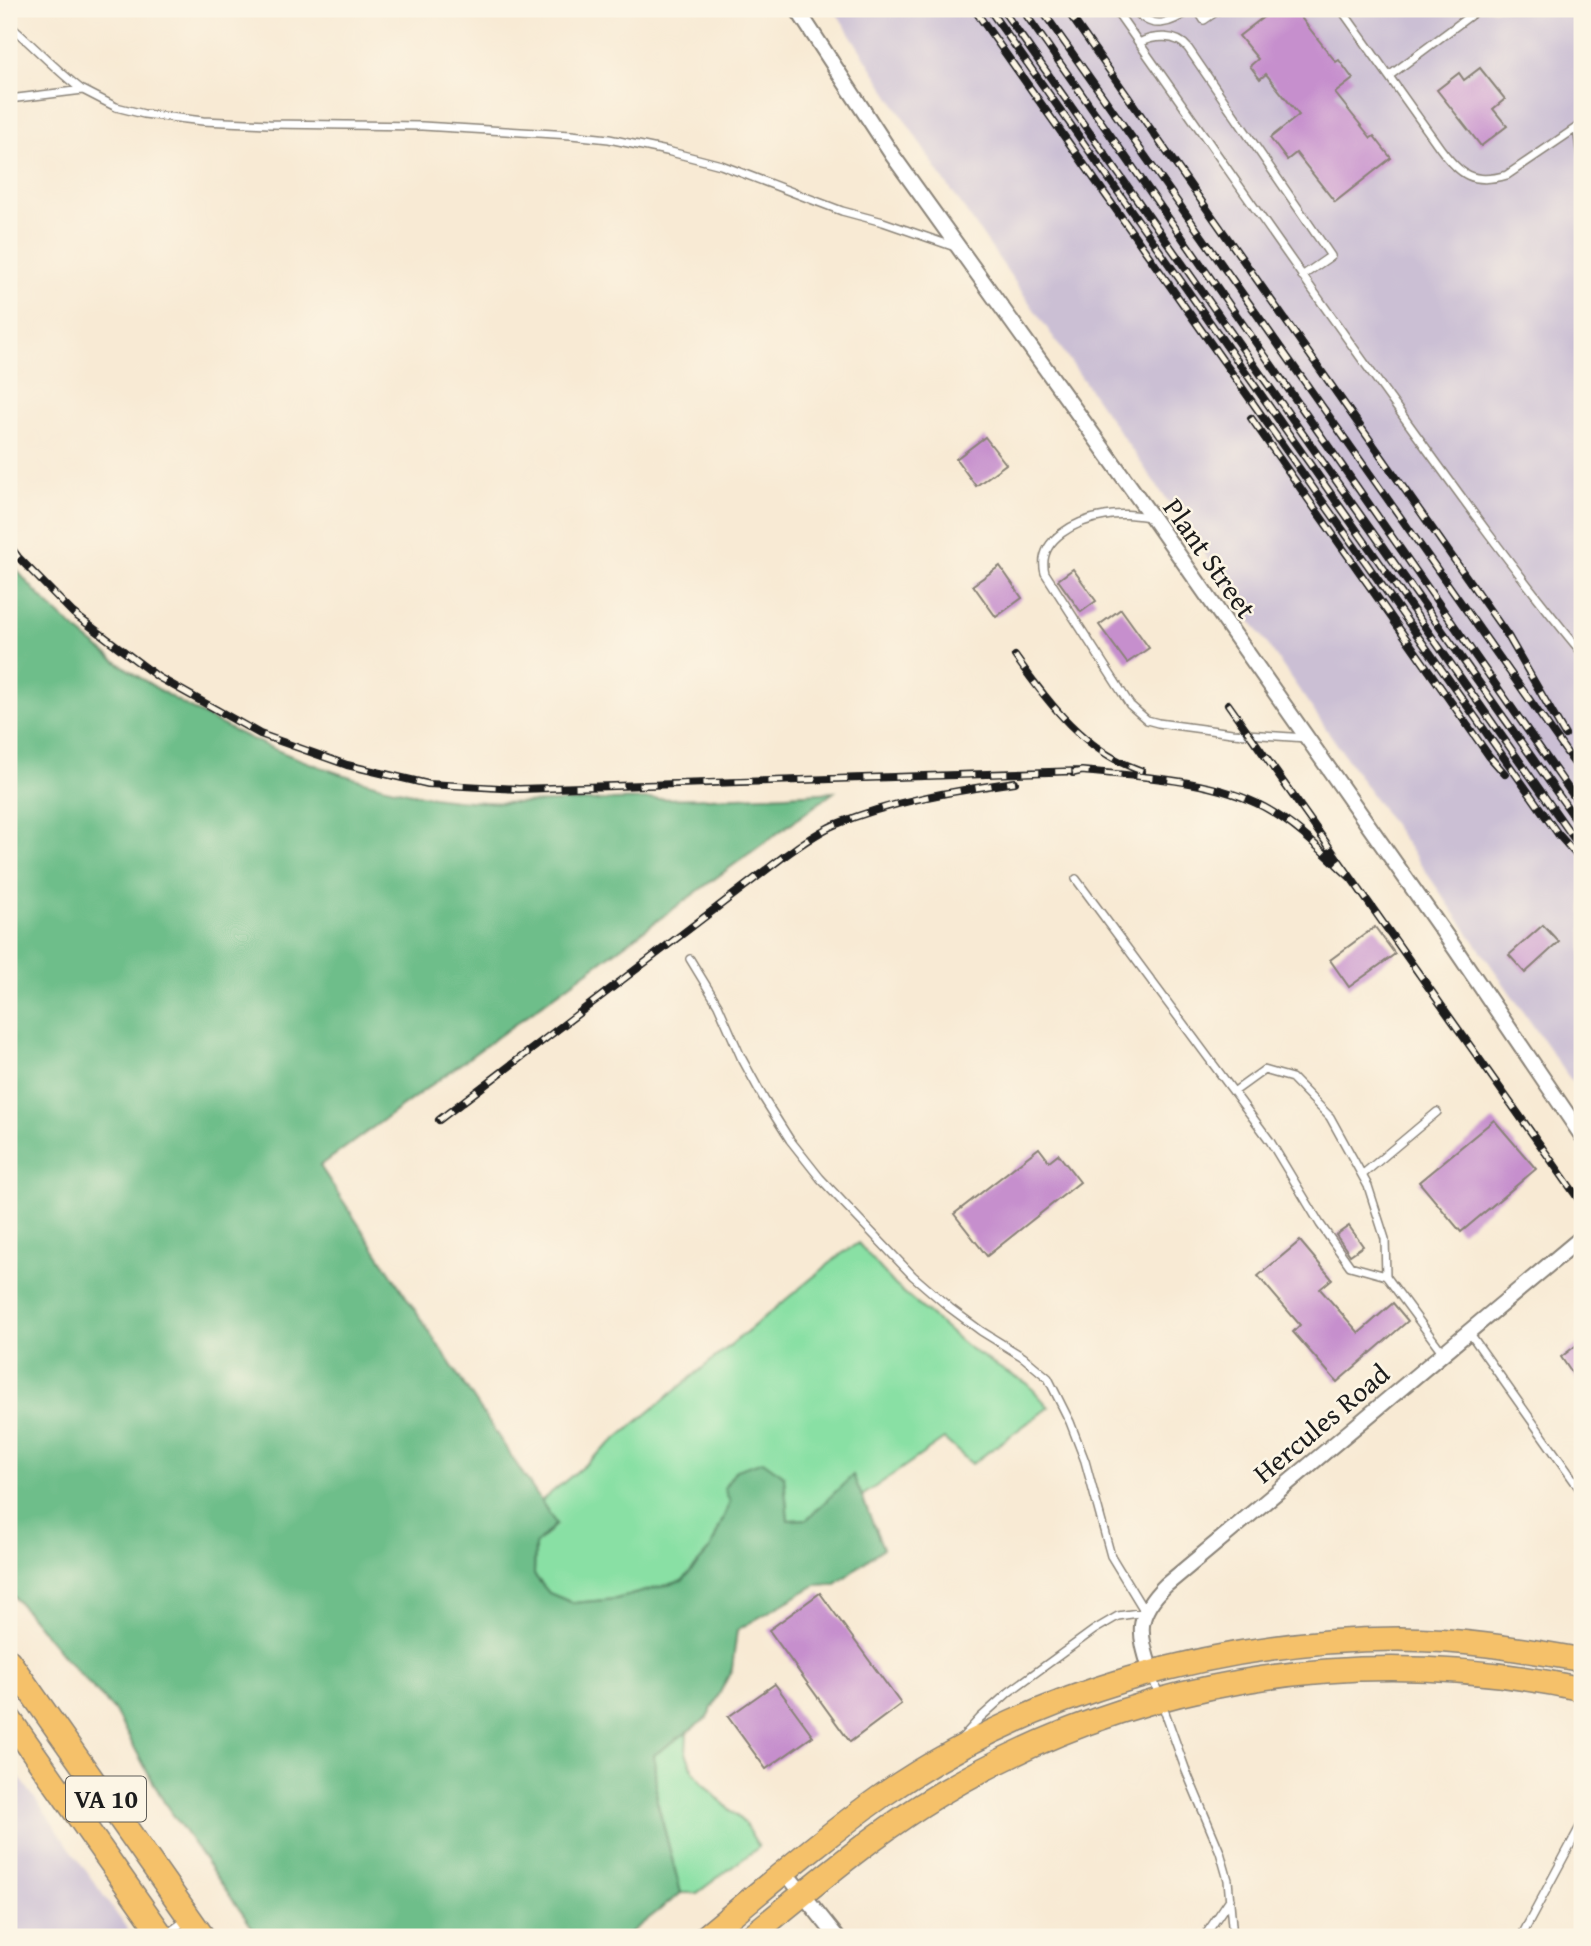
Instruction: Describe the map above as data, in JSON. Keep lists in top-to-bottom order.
{
  "streets": {
    "highway": ["VA 10"],
    "street": ["Plant Street", "Hercules Road"]
  }
}
